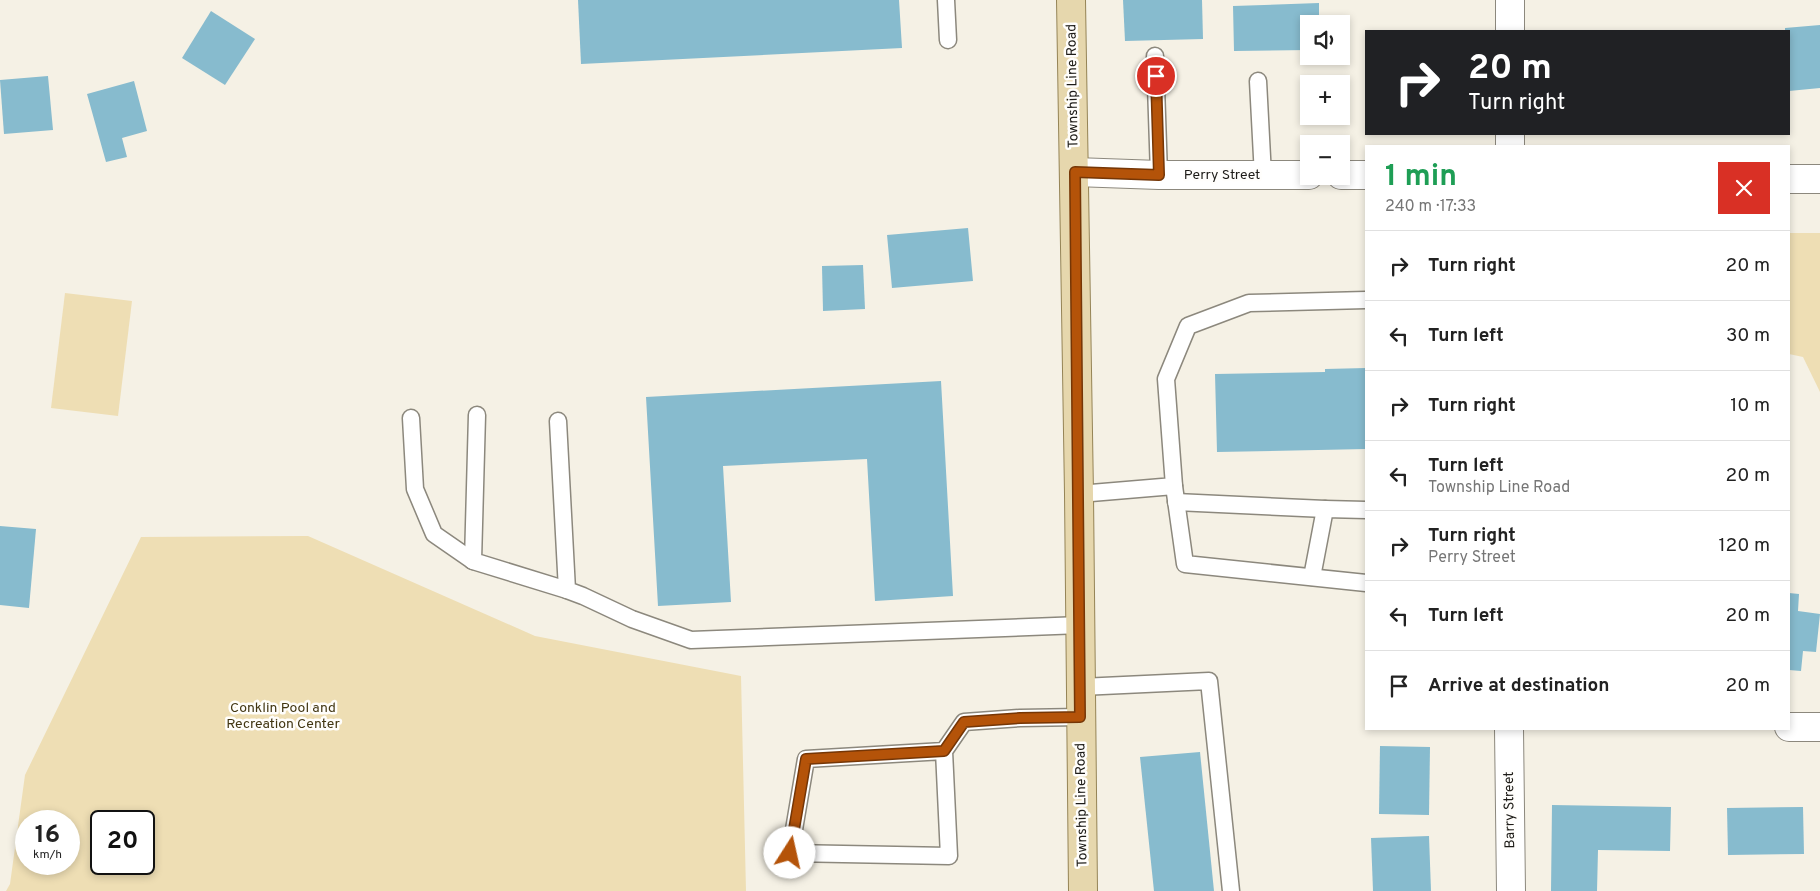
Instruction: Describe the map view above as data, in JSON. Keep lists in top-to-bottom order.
{
  "streets": {
    "main road": ["Township Line Road"],
    "street": ["Perry Street", "Barry Street"]
  },
  "crossings": [
    ["Township Line Road", "Perry Street"]
  ],
  "parks": ["Conklin Pool and Recreation Center"],
  "page": {
    "map_buttons": ["+", "−"],
    "turn": ["20 m", "Turn right"],
    "heading": ["1 min", "240 m · 17:33"],
    "list": [
      {
        "name": "Turn right",
        "value": "20 m"
      },
      {
        "name": "Turn left",
        "value": "30 m"
      },
      {
        "name": "Turn right",
        "value": "10 m"
      },
      {
        "name": "Turn left",
        "note": "Township Line Road",
        "value": "20 m"
      },
      {
        "name": "Turn right",
        "note": "Perry Street",
        "value": "120 m"
      },
      {
        "name": "Turn left",
        "value": "20 m"
      },
      {
        "name": "Arrive at destination",
        "value": "20 m"
      }
    ],
    "speed": "16 km/h",
    "limit": "20"
  }
}
